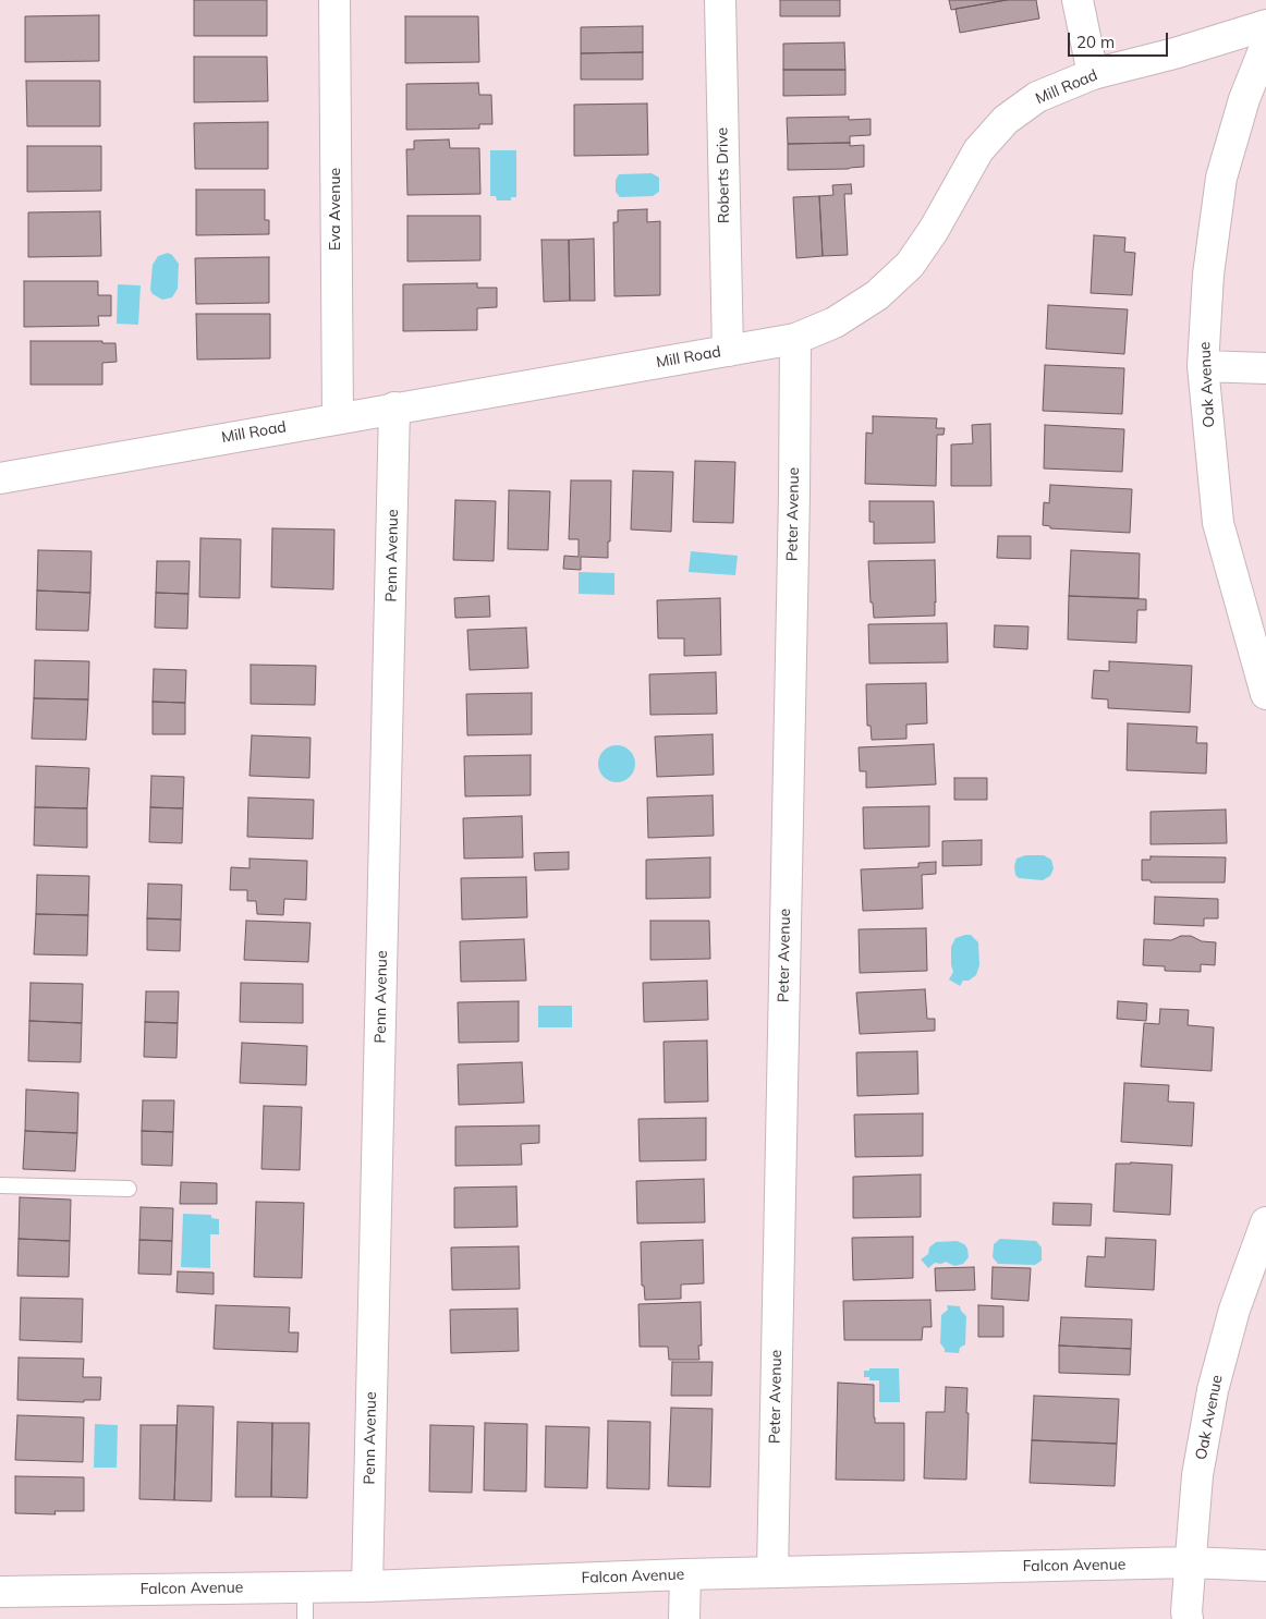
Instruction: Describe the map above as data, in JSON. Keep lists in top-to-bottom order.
{
  "streets": {
    "street": [
      "Mill Road",
      "Roberts Drive",
      "Eva Avenue",
      "Oak Avenue",
      "Peter Avenue",
      "Penn Avenue",
      "Falcon Avenue"
    ]
  },
  "crossings": [
    ["Mill Road", "Roberts Drive"],
    ["Mill Road", "Eva Avenue"],
    ["Mill Road", "Peter Avenue"],
    ["Mill Road", "Penn Avenue"],
    ["Oak Avenue", "Falcon Avenue"],
    ["Peter Avenue", "Falcon Avenue"],
    ["Penn Avenue", "Falcon Avenue"]
  ],
  "scale_bar": "20 m"
}
